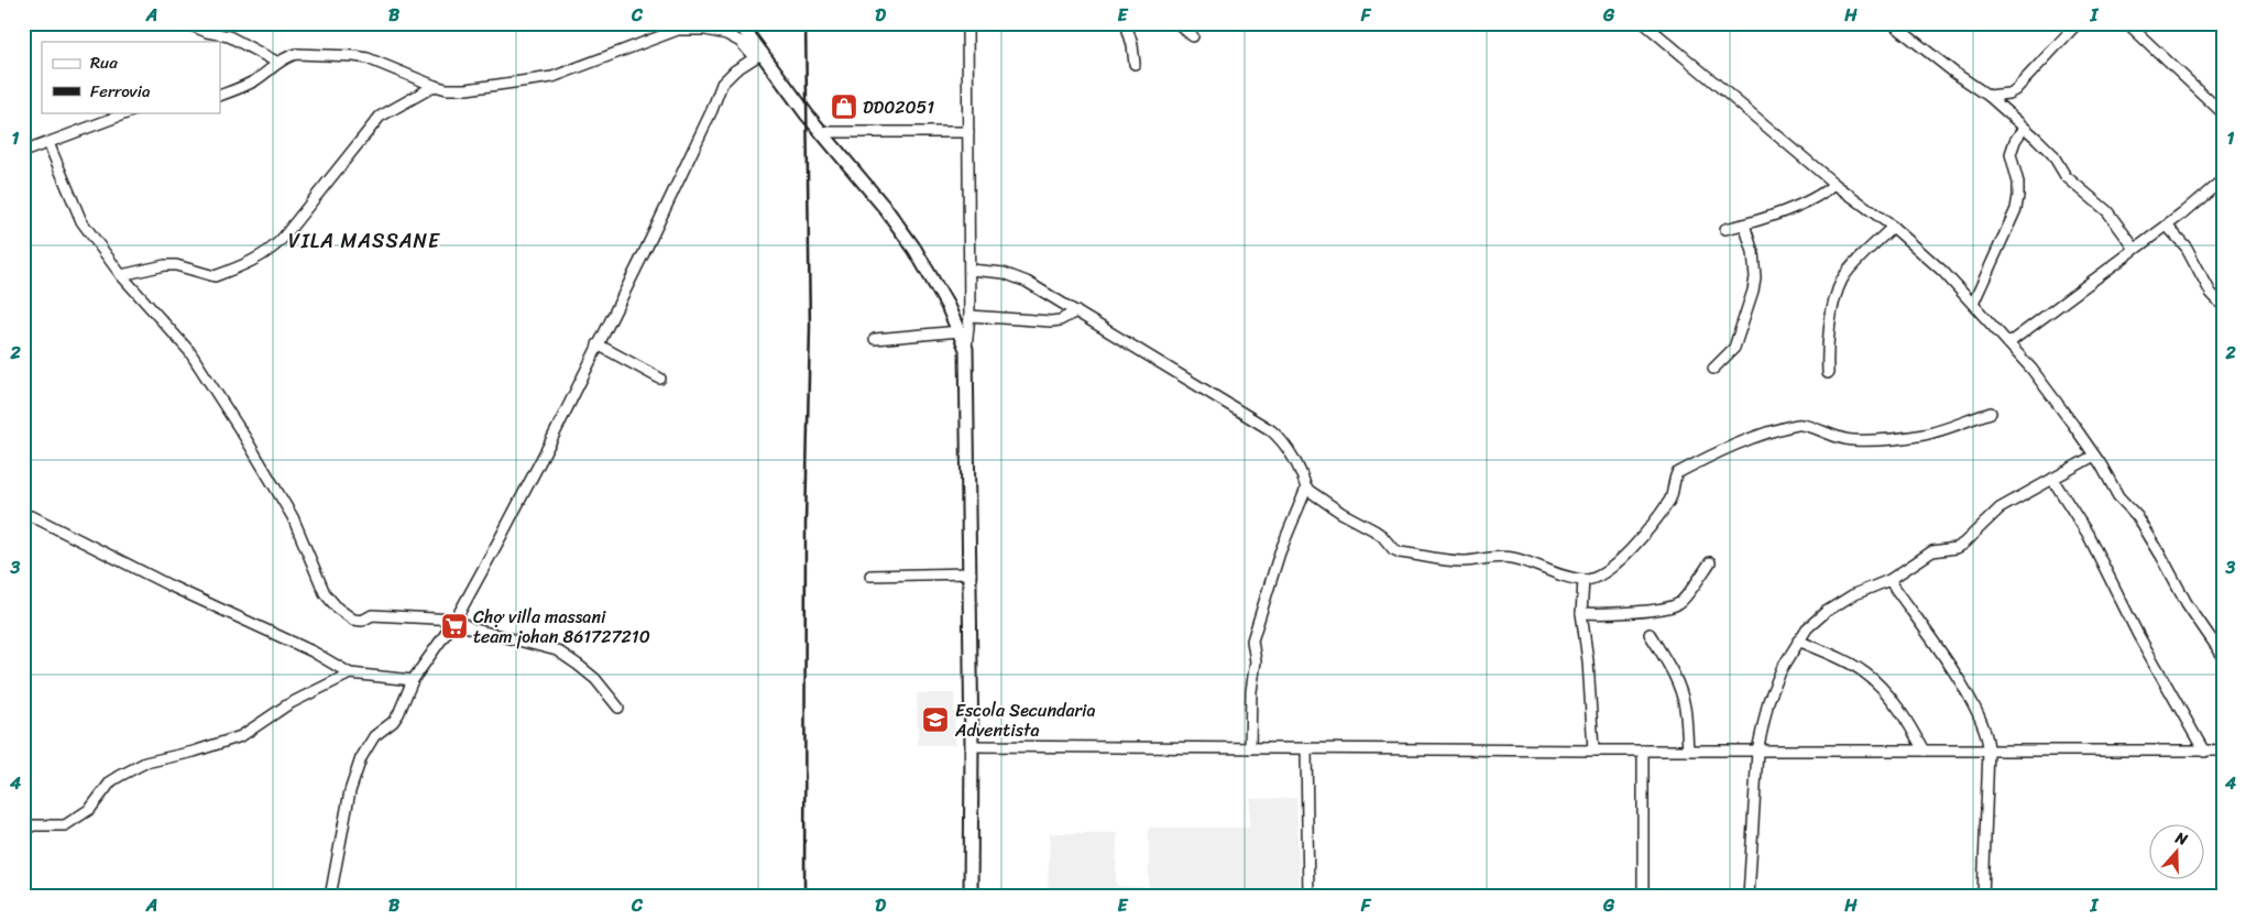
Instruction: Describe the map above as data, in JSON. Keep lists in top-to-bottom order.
{
  "districts": ["VILA MASSANE"],
  "places": {
    "shop": ["DD02051"],
    "supermarket": ["Chợ villa massani team johan 861727210"],
    "school or university": ["Escola Secundaria Adventista"]
  },
  "legend": ["Rua", "Ferrovia"],
  "north": "top",
  "grid": {
    "columns": [
      "A",
      "B",
      "C",
      "D",
      "E",
      "F",
      "G",
      "H",
      "I"
    ],
    "rows": [
      "1",
      "2",
      "3",
      "4"
    ]
  }
}
